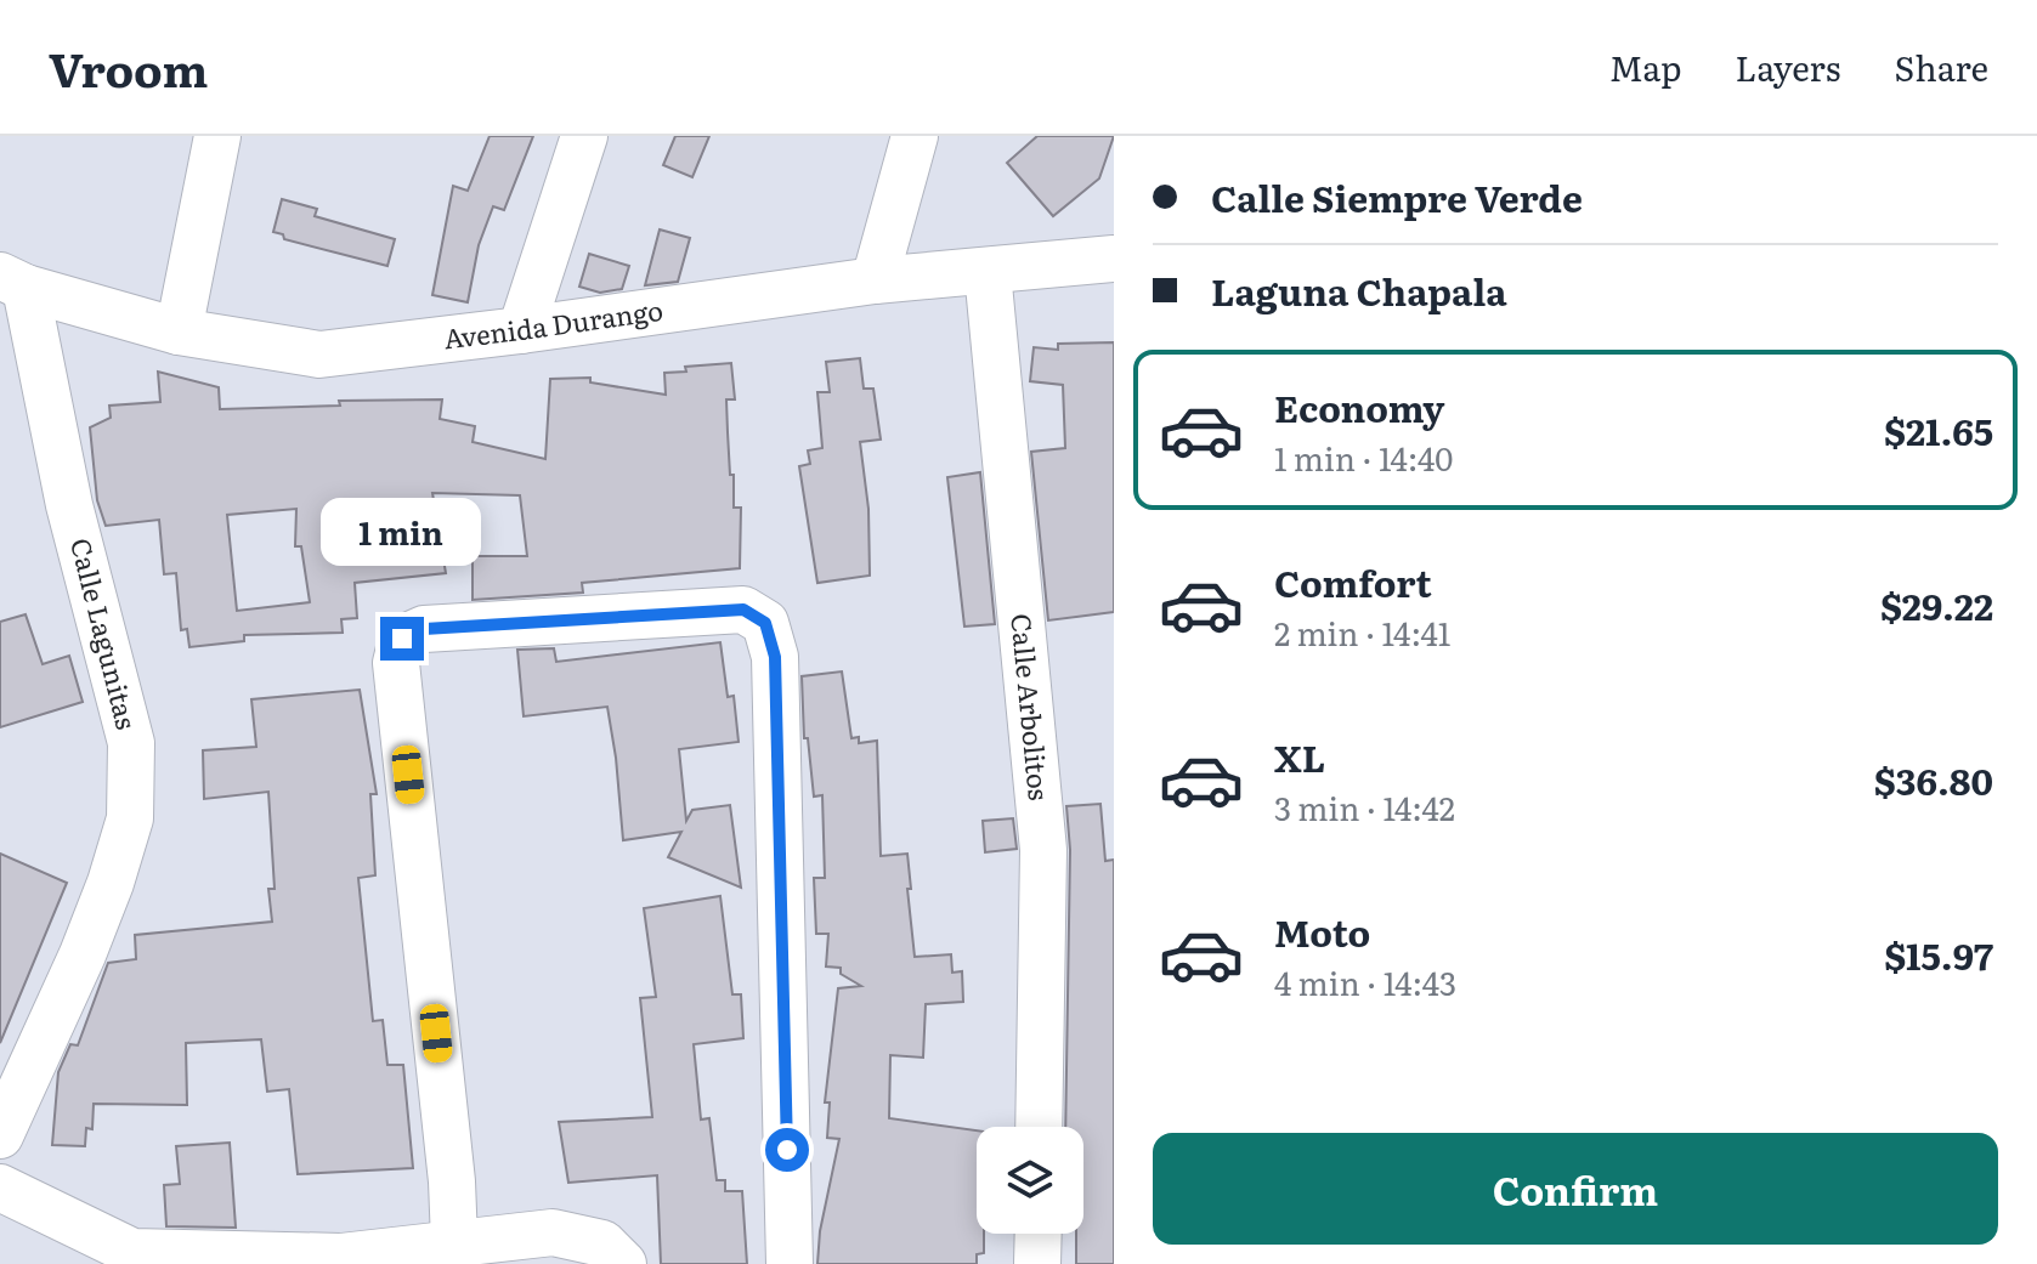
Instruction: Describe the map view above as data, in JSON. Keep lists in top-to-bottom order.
{
  "streets": {
    "street": ["Avenida Durango", "Calle Lagunitas", "Calle Arbolitos"]
  },
  "crossings": [
    ["Avenida Durango", "Calle Lagunitas"],
    ["Avenida Durango", "Calle Arbolitos"]
  ],
  "page": {
    "header": "Vroom",
    "nav": ["Map", "Layers", "Share"],
    "banner": ["Calle Siempre Verde", "Laguna Chapala"],
    "list": [
      {
        "name": "Economy",
        "note": "1 min · 14:40",
        "value": "$21.65"
      },
      {
        "name": "Comfort",
        "note": "2 min · 14:41",
        "value": "$29.22"
      },
      {
        "name": "XL",
        "note": "3 min · 14:42",
        "value": "$36.80"
      },
      {
        "name": "Moto",
        "note": "4 min · 14:43",
        "value": "$15.97"
      }
    ],
    "bubble": "1 min",
    "buttons": "Confirm"
  }
}
